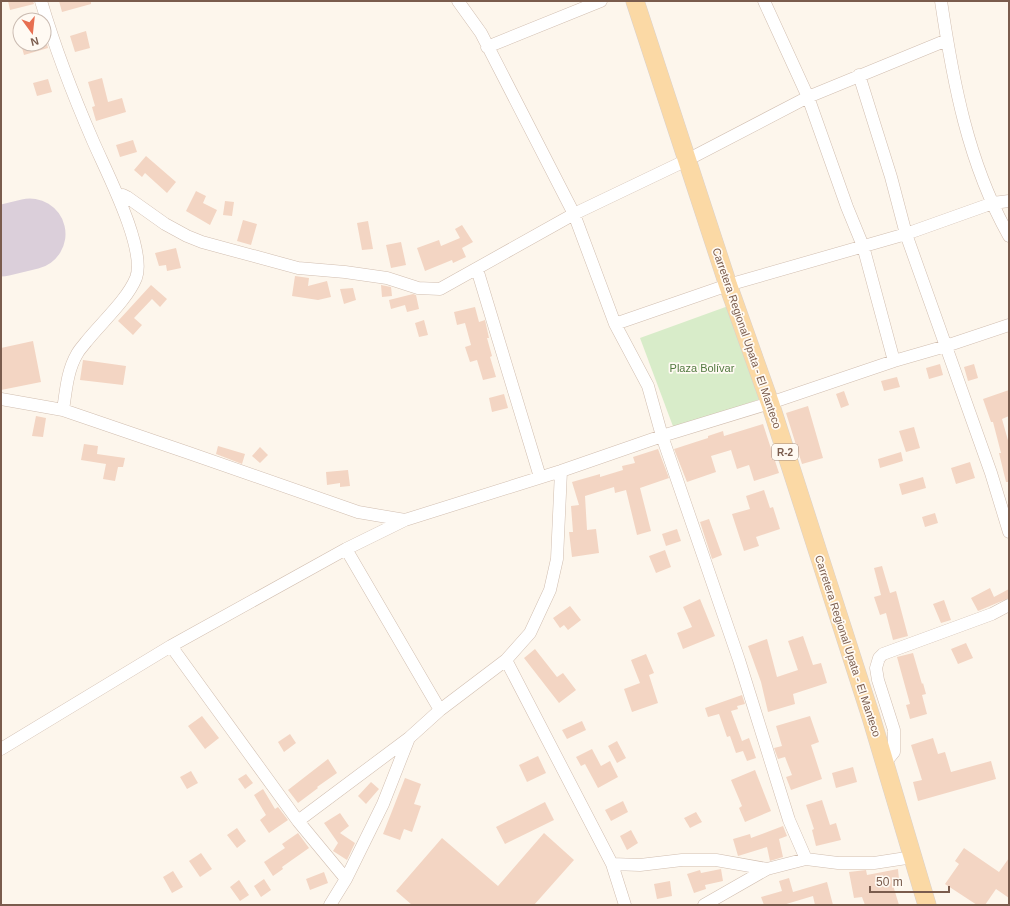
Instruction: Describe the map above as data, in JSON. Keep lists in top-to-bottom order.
{
  "streets": {
    "main road": ["Carretera Regional Upata - El Manteco", "R-2"]
  },
  "parks": ["Plaza Bolívar"],
  "scale_bar": "50 m",
  "north": "bottom"
}
